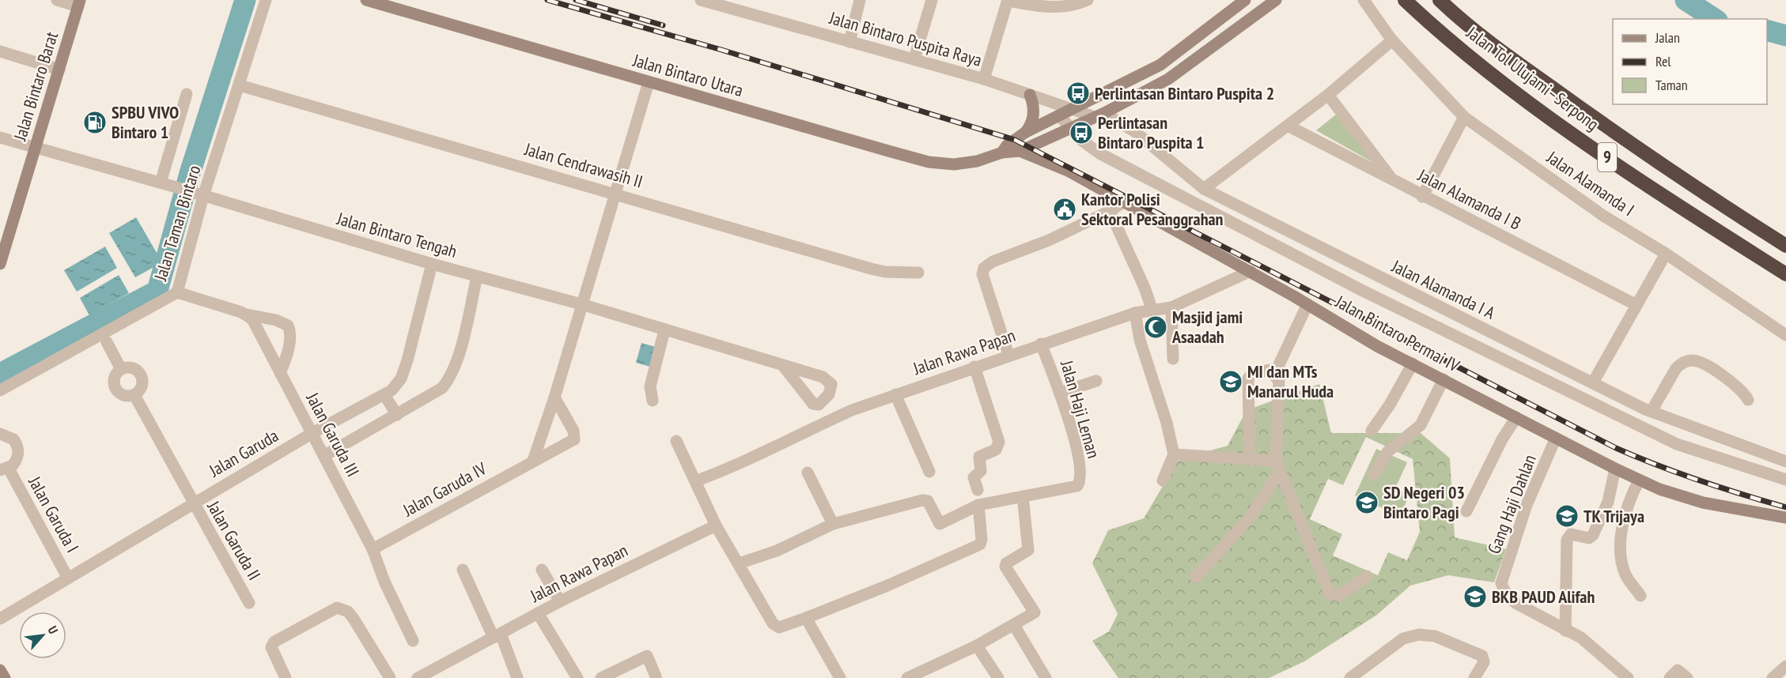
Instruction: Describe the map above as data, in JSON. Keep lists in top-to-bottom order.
{
  "streets": {
    "highway": ["Jalan Tol Ulujami–Serpong", "9"],
    "main road": ["Jalan Bintaro Utara", "Jalan Bintaro Barat", "Jalan Bintaro Permai IV"],
    "street": [
      "Jalan Bintaro Puspita Raya",
      "Jalan Cendrawasih II",
      "Jalan Alamanda I",
      "Jalan Alamanda I B",
      "Jalan Taman Bintaro",
      "Jalan Bintaro Tengah",
      "Jalan Alamanda I A",
      "Jalan Rawa Papan",
      "Jalan Haji Leman",
      "Jalan Garuda III",
      "Jalan Garuda",
      "Jalan Garuda IV",
      "Gang Haji Dahlan",
      "Jalan Garuda I",
      "Jalan Garuda II"
    ]
  },
  "crossings": [
    ["Jalan Bintaro Puspita Raya", "Jalan Alamanda I A"],
    ["Jalan Bintaro Utara", "Jalan Bintaro Permai IV"],
    ["Jalan Bintaro Barat", "Jalan Bintaro Tengah"],
    ["Jalan Cendrawasih II", "Jalan Taman Bintaro"],
    ["Jalan Taman Bintaro", "Jalan Bintaro Tengah"],
    ["Jalan Bintaro Tengah", "Jalan Garuda"],
    ["Jalan Bintaro Permai IV", "Jalan Rawa Papan"],
    ["Jalan Bintaro Permai IV", "Gang Haji Dahlan"],
    ["Jalan Rawa Papan", "Jalan Haji Leman"],
    ["Jalan Garuda III", "Jalan Garuda"],
    ["Jalan Garuda III", "Jalan Garuda IV"],
    ["Jalan Garuda", "Jalan Garuda I"],
    ["Jalan Garuda", "Jalan Garuda II"]
  ],
  "places": {
    "bus stop": ["Perlintasan Bintaro Puspita 2", "Perlintasan Bintaro Puspita 1"],
    "fuel station": ["SPBU VIVO Bintaro 1"],
    "public building": ["Kantor Polisi Sektoral Pesanggrahan"],
    "mosque": ["Masjid jami Asaadah"],
    "school or university": [
      "MI dan MTs Manarul Huda",
      "SD Negeri 03 Bintaro Pagi",
      "TK Trijaya",
      "BKB PAUD Alifah"
    ]
  },
  "legend": ["Jalan", "Rel", "Taman"],
  "north": "top right"
}
